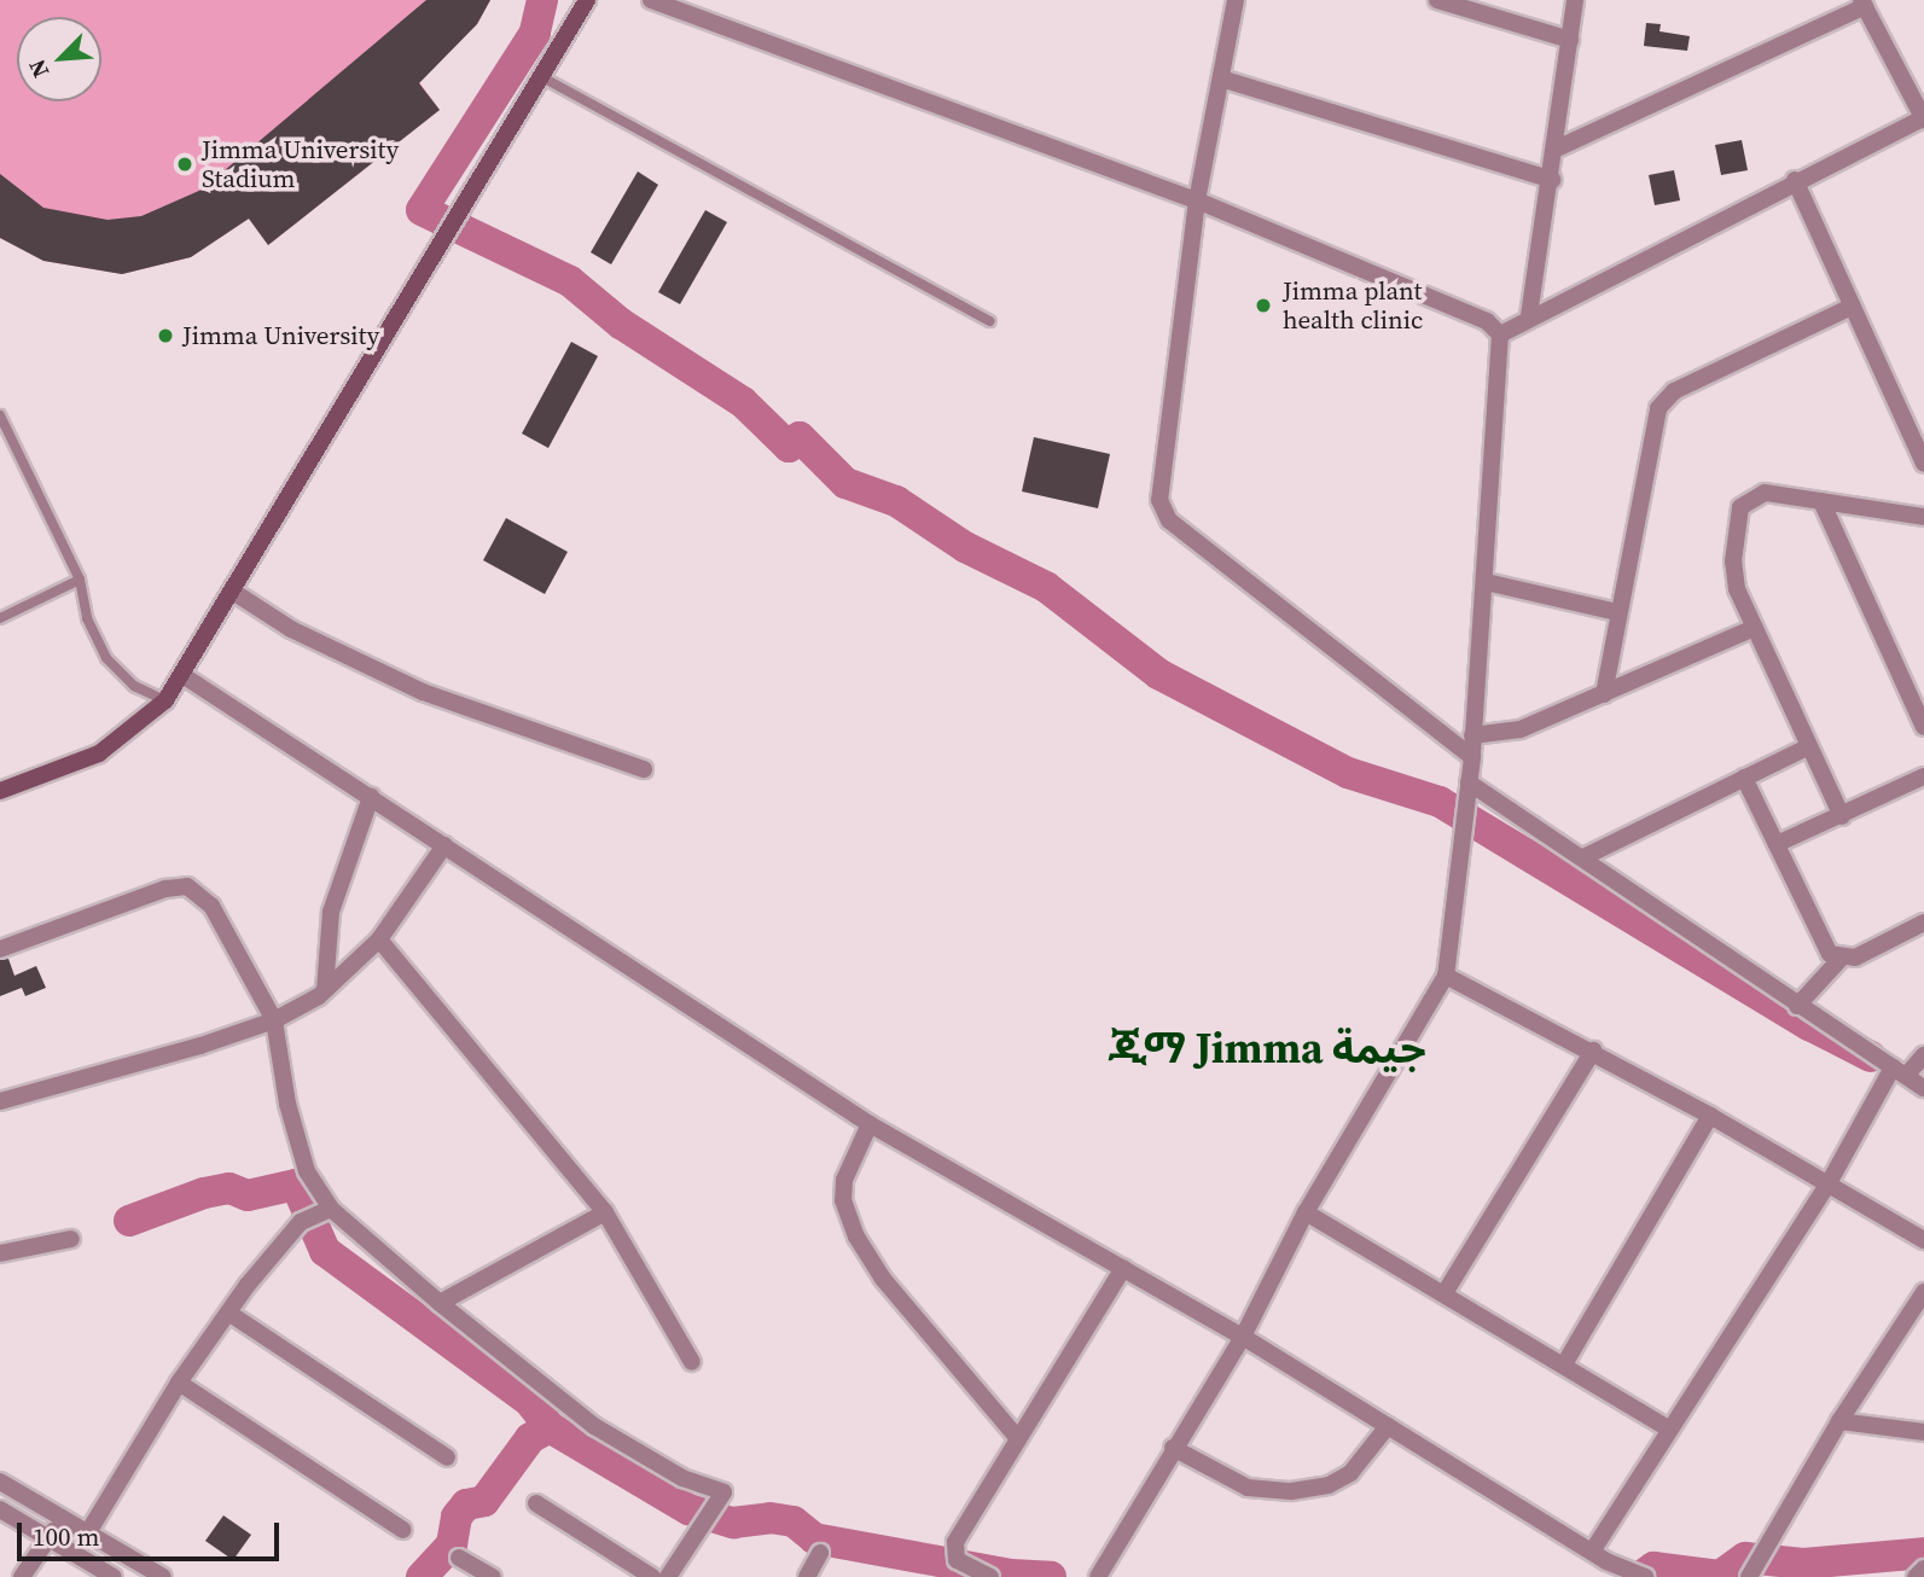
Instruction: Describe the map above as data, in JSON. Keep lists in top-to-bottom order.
{
  "districts": ["ጂማ Jimma جيمة"],
  "places": ["Jimma University Stadium", "Jimma plant health clinic", "Jimma University"],
  "scale_bar": "100 m",
  "north": "bottom left"
}
